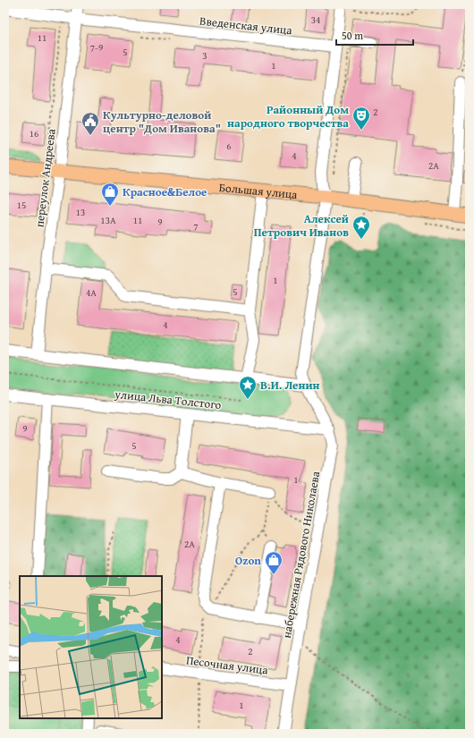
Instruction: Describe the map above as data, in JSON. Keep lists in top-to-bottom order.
{
  "streets": {
    "main road": ["Большая улица"],
    "street": [
      "Введенская улица",
      "переулок Андреева",
      "улица Льва Толстого",
      "набережная Рядового Николаева",
      "Песочная улица"
    ]
  },
  "crossings": [
    ["Введенская улица", "переулок Андреева"],
    ["Введенская улица", "набережная Рядового Николаева"],
    ["переулок Андреева", "Большая улица"],
    ["Большая улица", "набережная Рядового Николаева"],
    ["улица Льва Толстого", "набережная Рядового Николаева"],
    ["набережная Рядового Николаева", "Песочная улица"]
  ],
  "places": {
    "theatre": ["Районный Дом народного творчества"],
    "public building": ["Культурно-деловой центр \"Дом Иванова\""],
    "shop": ["Красное&Белое", "Ozon"],
    "place": ["Алексей Петрович Иванов", "В.И. Ленин"]
  },
  "house_numbers": [
    "34",
    "11",
    "7-9",
    "5",
    "3",
    "1",
    "2",
    "16",
    "6",
    "4",
    "2А",
    "15",
    "13",
    "13А",
    "11",
    "9",
    "7",
    "1",
    "5",
    "4А",
    "4",
    "9",
    "5",
    "1",
    "2А",
    "4",
    "2",
    "1"
  ],
  "scale_bar": "50 m"
}
